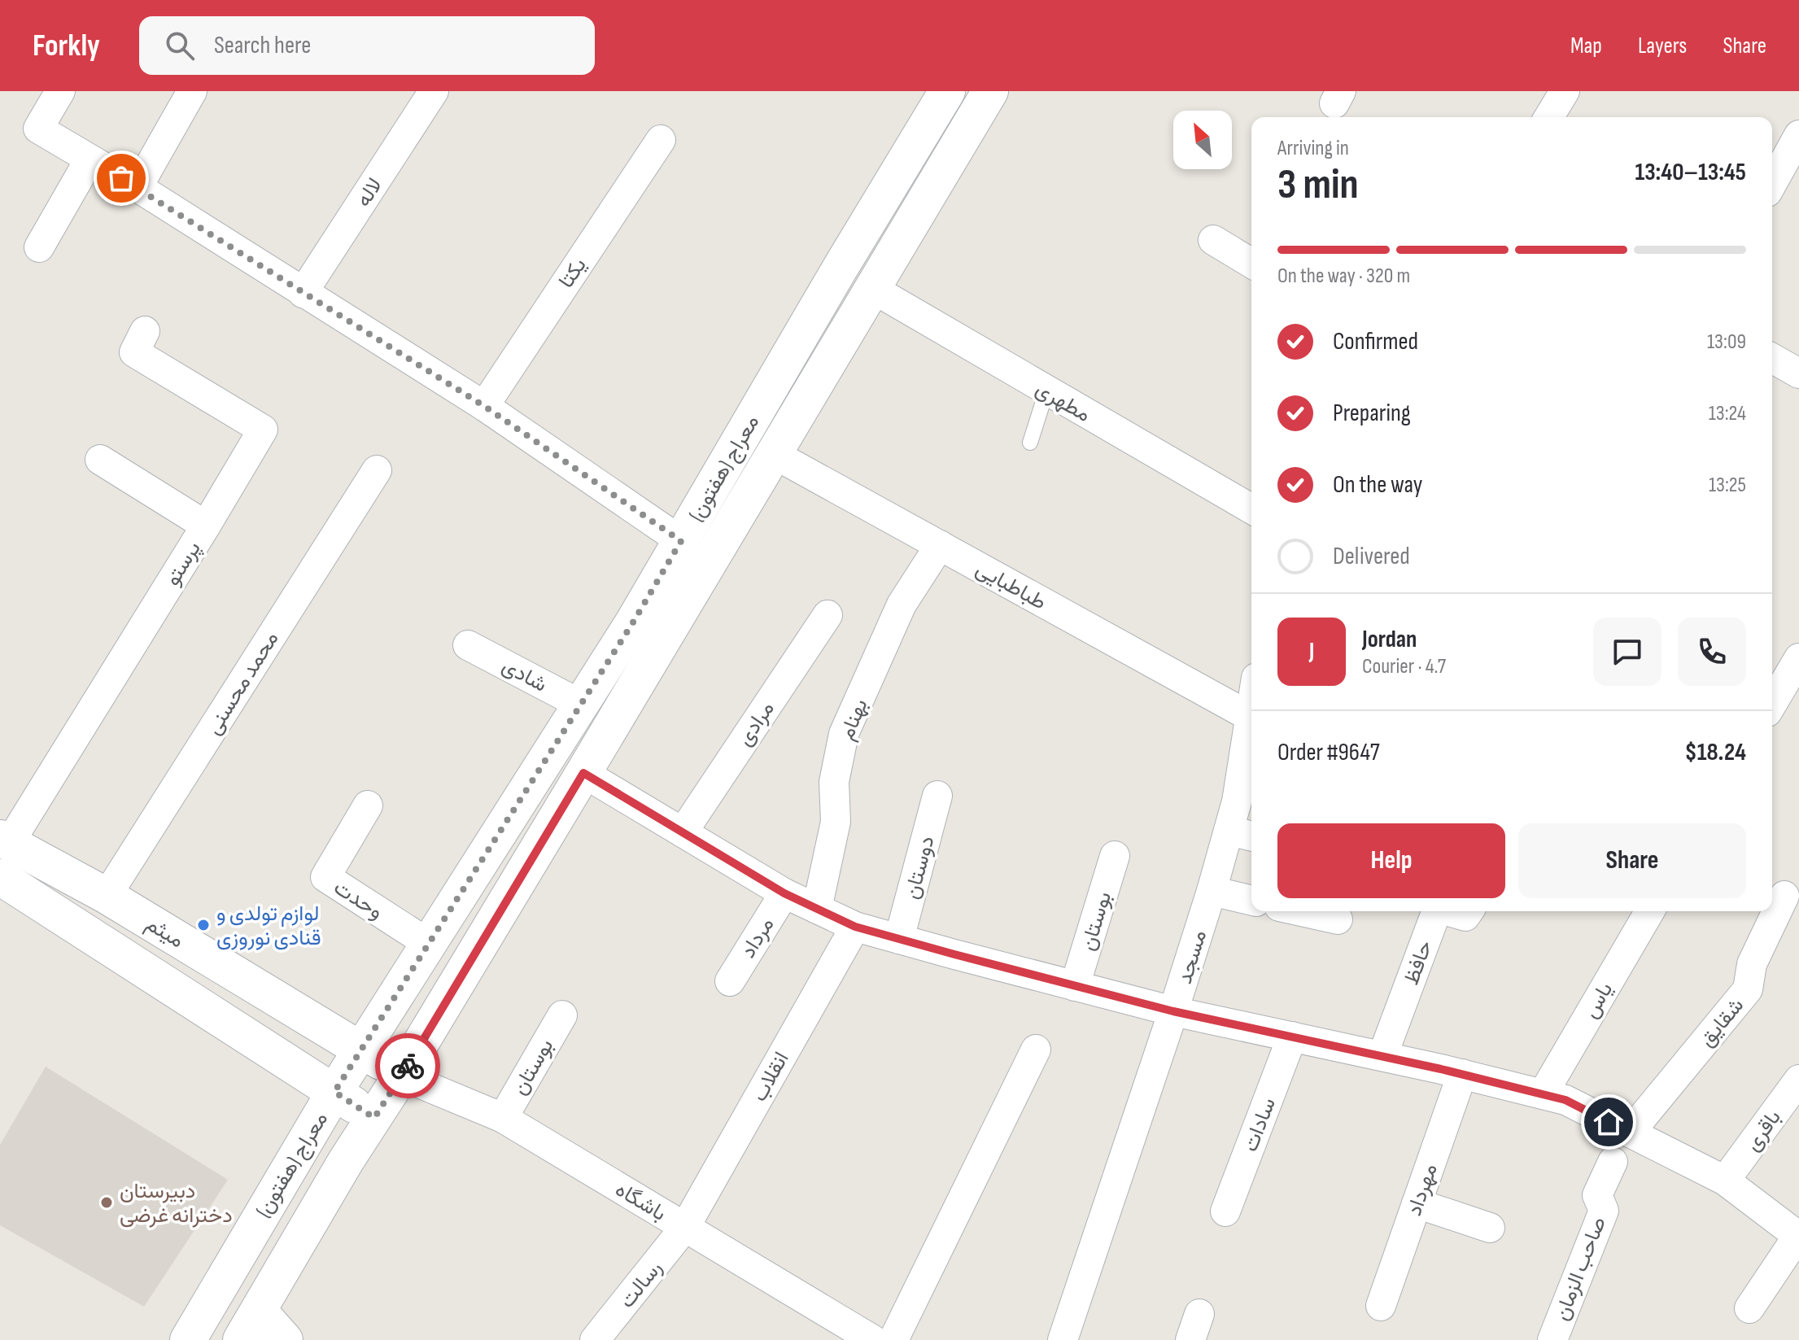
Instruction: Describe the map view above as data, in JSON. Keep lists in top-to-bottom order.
{
  "streets": {
    "main road": ["معراج (هفتون)", "میثم"],
    "street": [
      "لاله",
      "یکتا",
      "مطهری",
      "پرستو",
      "طباطبایی",
      "شادی",
      "محمد محسنی",
      "بهنام",
      "مرادی",
      "دوستان",
      "وحدت",
      "بوستان",
      "مرداد",
      "مسجد",
      "حافظ",
      "یاس",
      "شقایق",
      "انقلاب",
      "سادات",
      "باقری",
      "مهرداد",
      "باشگاه",
      "صاحب الزمان",
      "رسالت"
    ]
  },
  "crossings": [
    ["مطهری", "معراج (هفتون)"],
    ["معراج (هفتون)", "طباطبایی"],
    ["معراج (هفتون)", "شادی"],
    ["معراج (هفتون)", "وحدت"],
    ["معراج (هفتون)", "میثم"],
    ["معراج (هفتون)", "باشگاه"],
    ["پرستو", "میثم"],
    ["طباطبایی", "بهنام"],
    ["طباطبایی", "مسجد"],
    ["محمد محسنی", "میثم"],
    ["بوستان", "باشگاه"],
    ["میثم", "باشگاه"],
    ["انقلاب", "باشگاه"],
    ["انقلاب", "رسالت"],
    ["باشگاه", "رسالت"]
  ],
  "places": ["لوازم تولدی و قنادی نوروزی", "دبیرستان دخترانه غرضی"],
  "north": "top left",
  "page": {
    "header": "Forkly",
    "search": "Search here",
    "nav": ["Map", "Layers", "Share"],
    "heading": ["3 min", "Arriving in", "13:40–13:45"],
    "panel": [
      "Jordan",
      "Courier · 4.7",
      "Order #9647",
      "$18.24"
    ],
    "bar": "On the way · 320 m",
    "list": [
      ["Confirmed", "13:09"],
      ["Preparing", "13:24"],
      ["On the way", "13:25"],
      "Delivered"
    ],
    "round": "J",
    "buttons": ["Help", "Share"]
  }
}
